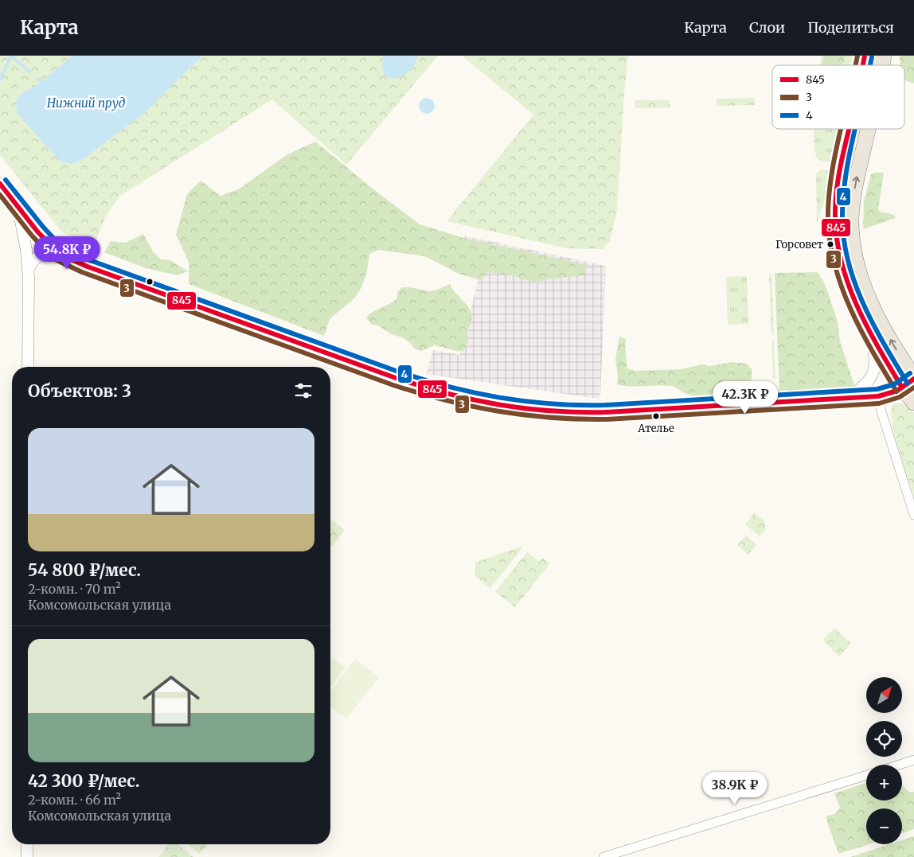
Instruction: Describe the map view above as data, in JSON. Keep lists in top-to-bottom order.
{
  "water": ["Нижний пруд"],
  "places": ["Горсовет", "Ателье"],
  "lines": ["transit line 845", "transit line 3", "transit line 4"],
  "legend": ["845", "3", "4"],
  "north": "top right",
  "page": {
    "header": "Карта",
    "nav": ["Карта", "Слои", "Поделиться"],
    "price": ["54.8K ₽", "42.3K ₽", "38.9K ₽"],
    "heading": "Объектов: 3",
    "list": [
      {
        "name": "54 800 ₽/мес.",
        "note": "2-комн. · 70 m² · Комсомольская улица"
      },
      {
        "name": "42 300 ₽/мес.",
        "note": "2-комн. · 66 m² · Комсомольская улица"
      }
    ],
    "map_buttons": ["+", "−"]
  }
}
